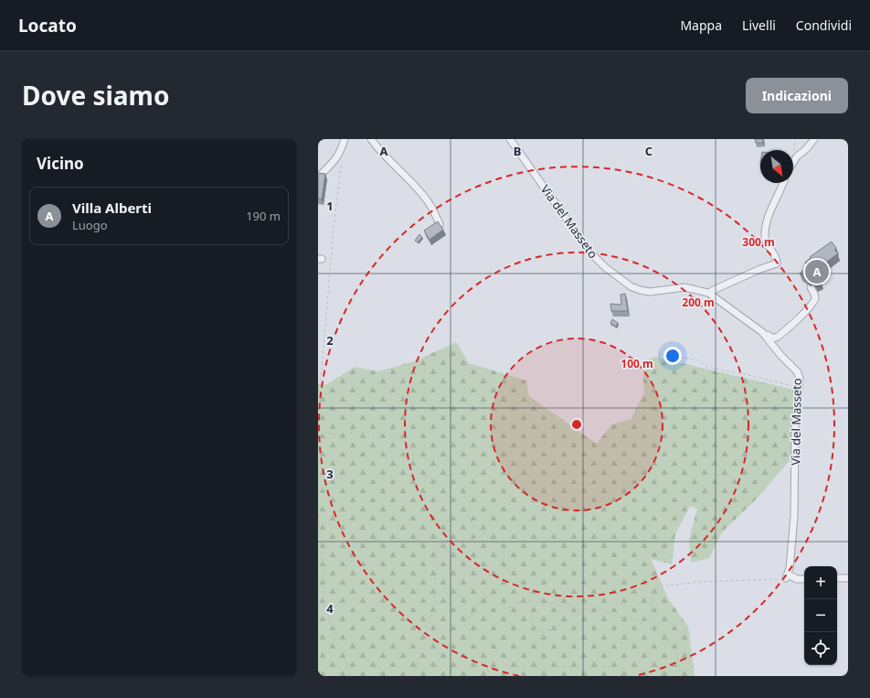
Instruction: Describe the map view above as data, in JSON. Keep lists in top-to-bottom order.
{
  "streets": {
    "street": ["Via del Masseto"]
  },
  "north": "bottom right",
  "page": {
    "header": "Locato",
    "nav": ["Mappa", "Livelli", "Condividi"],
    "title": "Dove siamo",
    "buttons": "Indicazioni",
    "heading": "Vicino",
    "list": [
      {
        "mark": "A",
        "name": "Villa Alberti",
        "note": "Luogo",
        "value": "190 m"
      }
    ],
    "pins": "A",
    "map_buttons": ["+", "−"]
  },
  "grid": {
    "columns": ["A", "B", "C"],
    "rows": [
      "1",
      "2",
      "3",
      "4"
    ]
  },
  "rings": ["300 m", "200 m", "100 m"]
}
